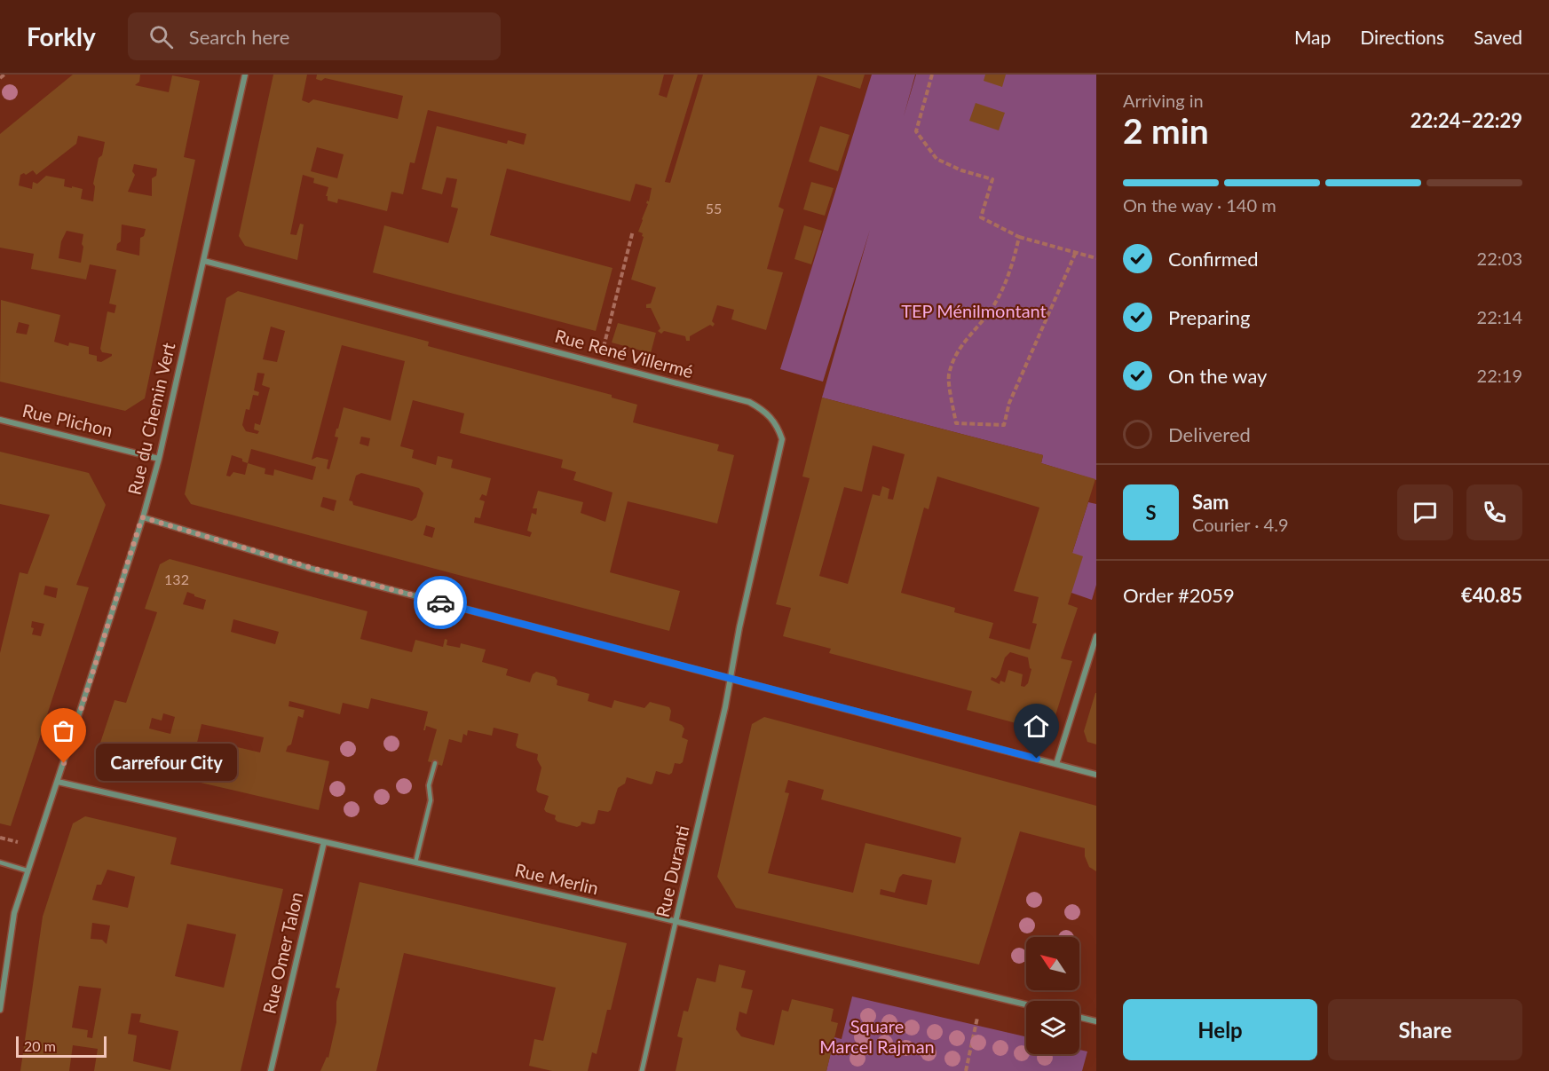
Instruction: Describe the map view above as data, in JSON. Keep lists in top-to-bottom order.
{
  "streets": {
    "street": [
      "Rue René Villermé",
      "Rue du Chemin Vert",
      "Rue Plichon",
      "Rue Duranti",
      "Rue Merlin",
      "Rue Omer Talon"
    ]
  },
  "crossings": [
    ["Rue René Villermé", "Rue du Chemin Vert"],
    ["Rue René Villermé", "Rue Duranti"],
    ["Rue du Chemin Vert", "Rue Plichon"],
    ["Rue du Chemin Vert", "Rue Merlin"],
    ["Rue Duranti", "Rue Merlin"],
    ["Rue Merlin", "Rue Omer Talon"]
  ],
  "parks": ["TEP Ménilmontant", "Square Marcel Rajman"],
  "places": ["Carrefour City"],
  "house_numbers": ["55", "132"],
  "scale_bar": "20 m",
  "north": "top left",
  "page": {
    "header": "Forkly",
    "search": "Search here",
    "nav": ["Map", "Directions", "Saved"],
    "heading": ["2 min", "Arriving in", "22:24–22:29"],
    "panel": [
      "Sam",
      "Courier · 4.9",
      "Order #2059",
      "€40.85"
    ],
    "bar": "On the way · 140 m",
    "list": [
      ["Confirmed", "22:03"],
      ["Preparing", "22:14"],
      ["On the way", "22:19"],
      "Delivered"
    ],
    "round": "S",
    "bubble": "Carrefour City",
    "buttons": ["Help", "Share"],
    "scale": "20 m"
  }
}
